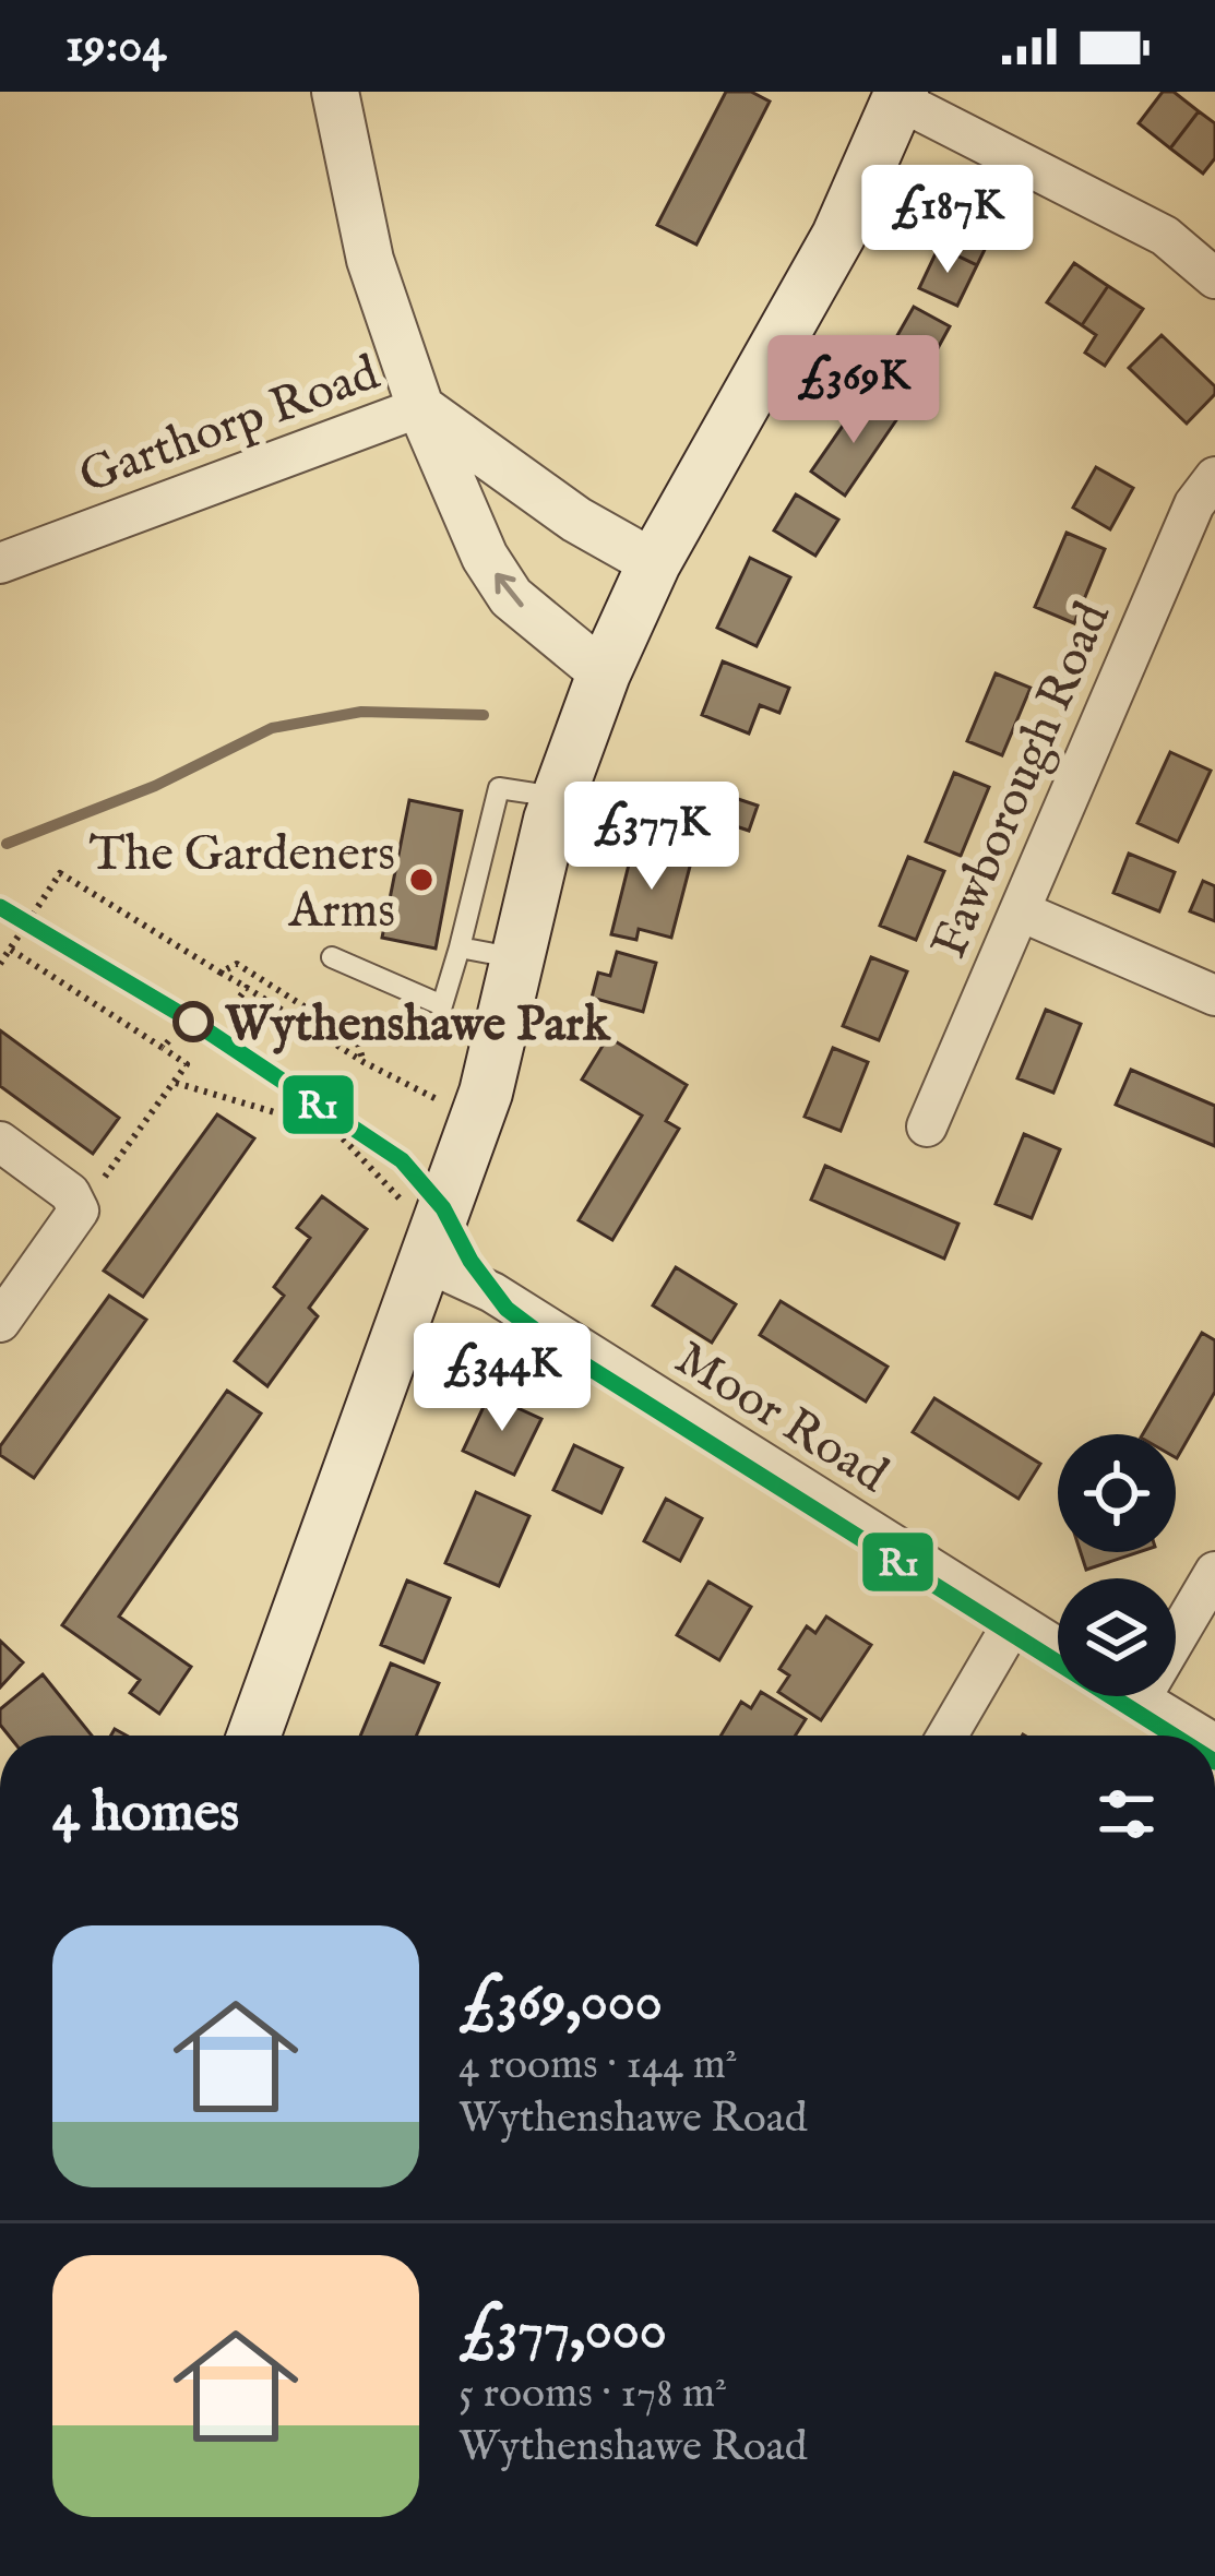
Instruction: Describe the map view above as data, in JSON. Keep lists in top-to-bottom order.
{
  "streets": {
    "street": ["Garthorp Road", "Fawborough Road", "Moor Road"]
  },
  "places": ["The Gardeners Arms", "Wythenshawe Park"],
  "lines": ["transit line R1"],
  "page": {
    "status": "19:04",
    "price": [
      "£187K",
      "£369K",
      "£377K",
      "£344K"
    ],
    "heading": "4 homes",
    "list": [
      {
        "name": "£369,000",
        "note": "4 rooms · 144 m² · Wythenshawe Road"
      },
      {
        "name": "£377,000",
        "note": "5 rooms · 178 m² · Wythenshawe Road"
      }
    ]
  }
}
